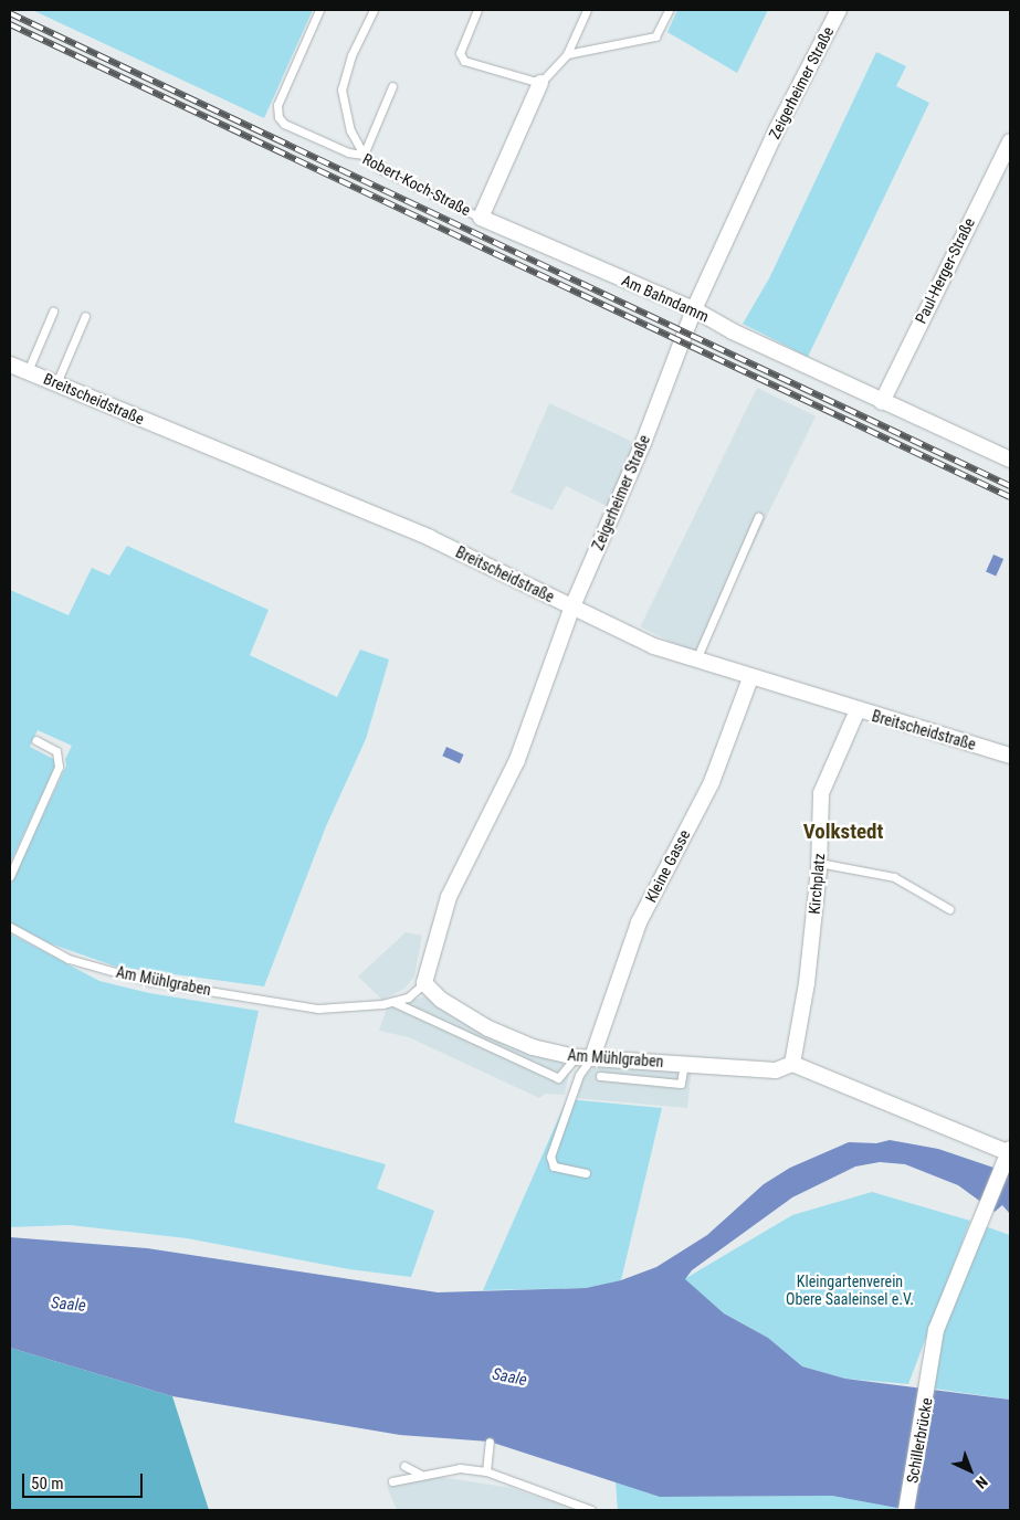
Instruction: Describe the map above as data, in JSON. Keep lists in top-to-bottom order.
{
  "streets": {
    "street": [
      "Zeigerheimer Straße",
      "Paul-Herger-Straße",
      "Am Bahndamm",
      "Breitscheidstraße",
      "Kleine Gasse",
      "Kirchplatz",
      "Am Mühlgraben",
      "Schillerbrücke"
    ],
    "lane": ["Robert-Koch-Straße"]
  },
  "crossings": [
    ["Zeigerheimer Straße", "Am Bahndamm"],
    ["Zeigerheimer Straße", "Breitscheidstraße"],
    ["Zeigerheimer Straße", "Am Mühlgraben"],
    ["Robert-Koch-Straße", "Am Bahndamm"],
    ["Paul-Herger-Straße", "Am Bahndamm"],
    ["Breitscheidstraße", "Kleine Gasse"],
    ["Breitscheidstraße", "Kirchplatz"],
    ["Kleine Gasse", "Am Mühlgraben"],
    ["Kirchplatz", "Am Mühlgraben"]
  ],
  "districts": ["Volkstedt"],
  "water": ["Saale"],
  "parks": ["Kleingartenverein Obere Saaleinsel e.V."],
  "scale_bar": "50 m",
  "north": "bottom right"
}
